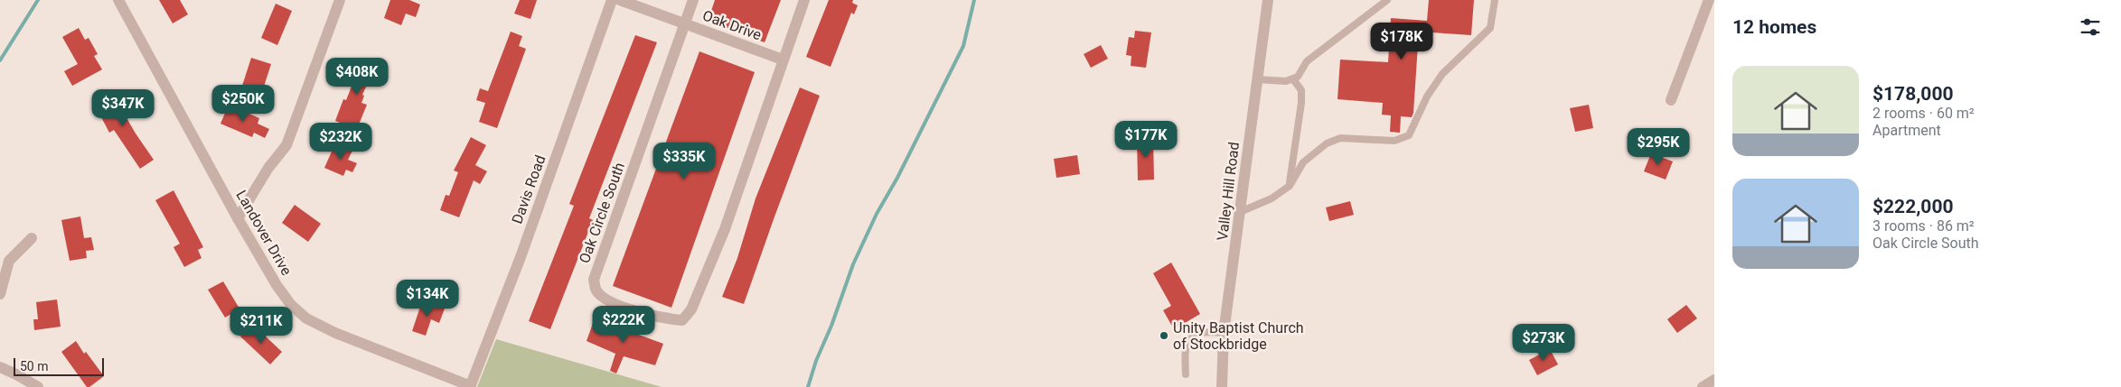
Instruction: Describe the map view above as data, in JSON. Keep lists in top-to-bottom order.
{
  "streets": {
    "street": [
      "Oak Drive",
      "Davis Road",
      "Valley Hill Road",
      "Oak Circle South",
      "Landover Drive"
    ]
  },
  "crossings": [
    ["Oak Drive", "Oak Circle South"],
    ["Davis Road", "Landover Drive"]
  ],
  "places": ["Unity Baptist Church of Stockbridge"],
  "scale_bar": "50 m",
  "page": {
    "heading": "12 homes",
    "price": [
      "$178K",
      "$408K",
      "$250K",
      "$347K",
      "$177K",
      "$232K",
      "$295K",
      "$335K",
      "$134K",
      "$222K",
      "$211K",
      "$273K"
    ],
    "list": [
      {
        "name": "$178,000",
        "note": "2 rooms · 60 m² · Apartment"
      },
      {
        "name": "$222,000",
        "note": "3 rooms · 86 m² · Oak Circle South"
      }
    ],
    "scale": "50 m"
  }
}
